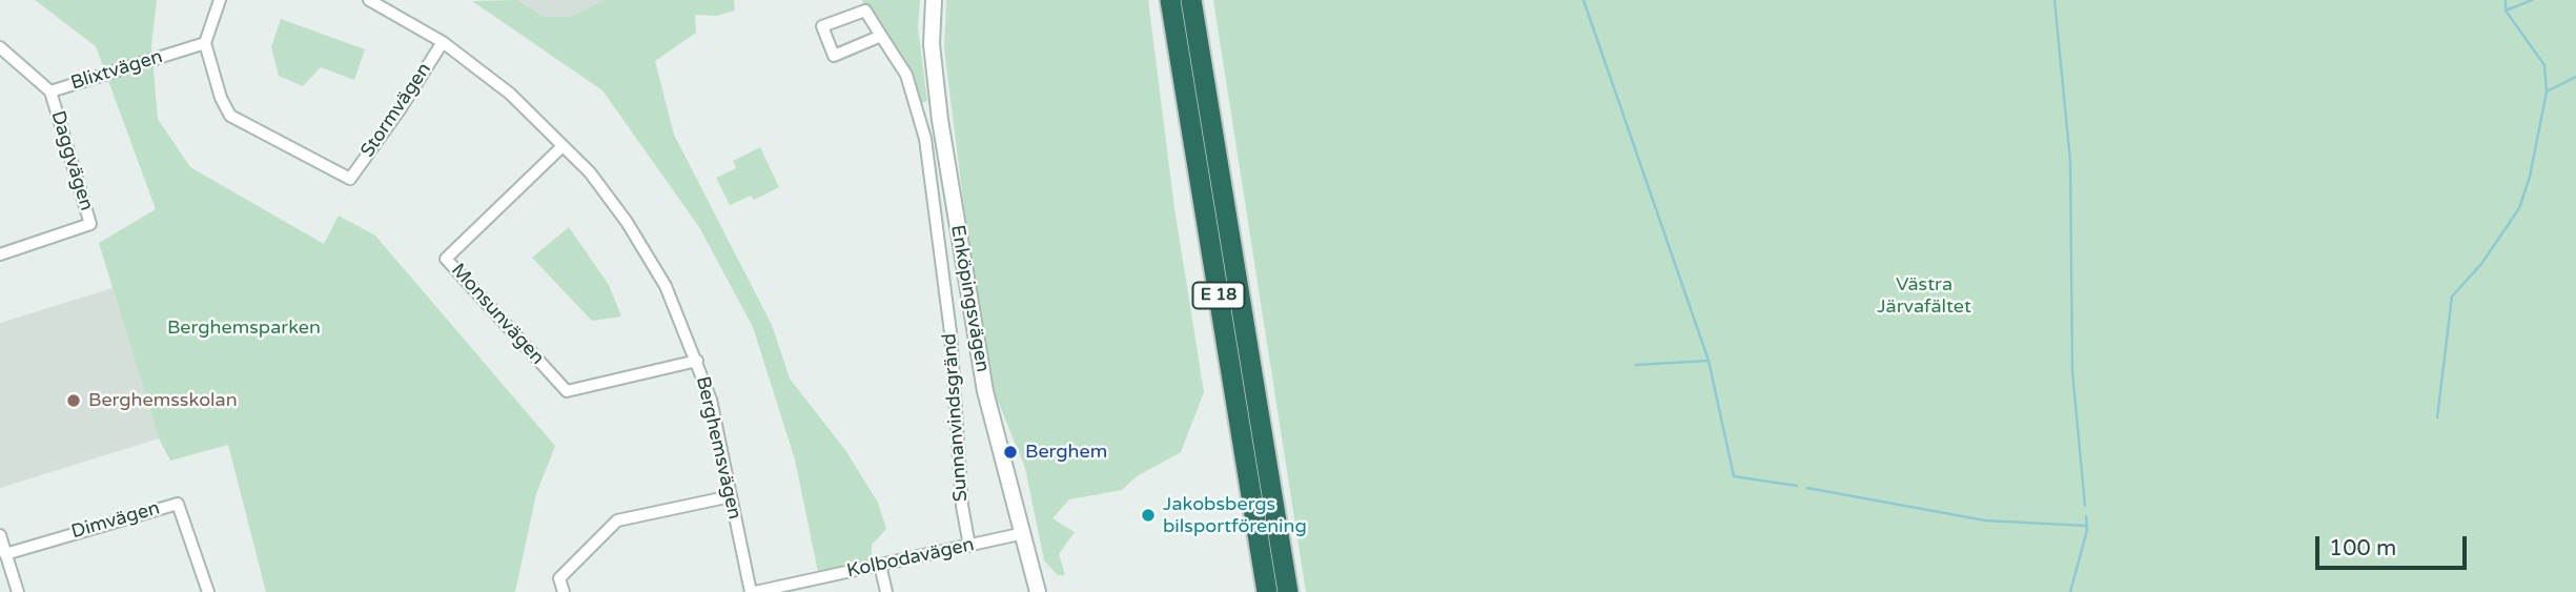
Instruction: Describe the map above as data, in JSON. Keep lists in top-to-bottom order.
{
  "streets": {
    "highway": ["E 18"],
    "street": [
      "Blixtvägen",
      "Stormvägen",
      "Daggvägen",
      "Enköpingsvägen",
      "Monsunvägen",
      "Sunnanvindsgränd",
      "Berghemsvägen",
      "Dimvägen",
      "Kolbodavägen"
    ]
  },
  "crossings": [
    ["Blixtvägen", "Stormvägen"],
    ["Blixtvägen", "Daggvägen"],
    ["Stormvägen", "Berghemsvägen"],
    ["Enköpingsvägen", "Kolbodavägen"],
    ["Monsunvägen", "Berghemsvägen"],
    ["Sunnanvindsgränd", "Kolbodavägen"],
    ["Berghemsvägen", "Kolbodavägen"]
  ],
  "parks": ["Västra Järvafältet", "Berghemsparken"],
  "places": ["Berghemsskolan", "Berghem", "Jakobsbergs bilsportförening"],
  "scale_bar": "100 m"
}
